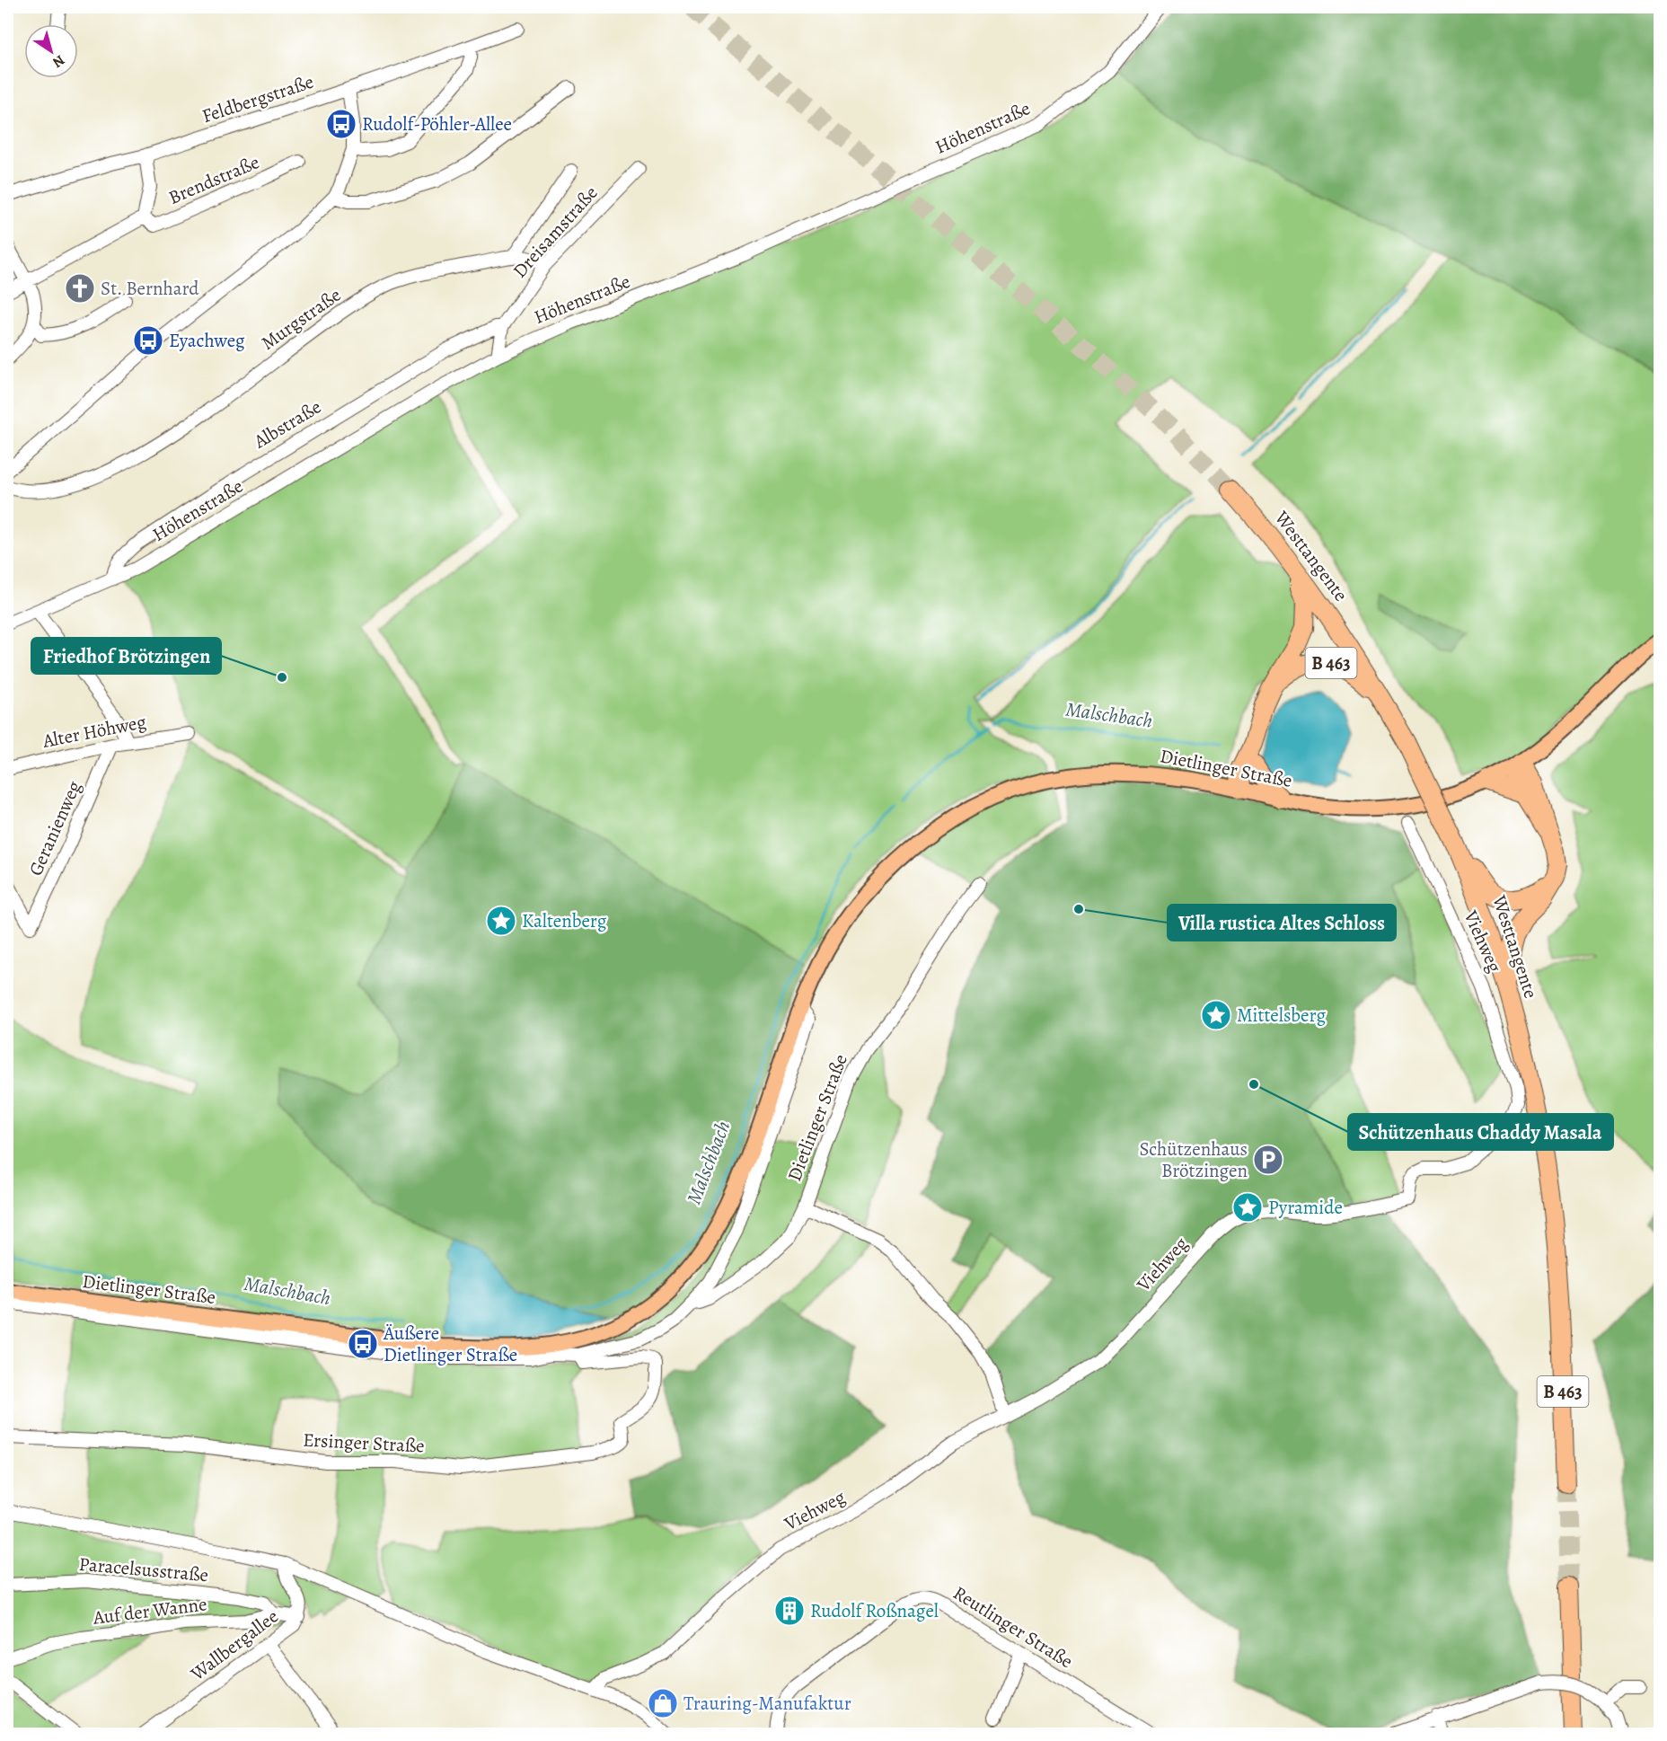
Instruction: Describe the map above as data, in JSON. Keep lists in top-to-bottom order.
{
  "streets": {
    "highway": ["Westtangente", "B 463"],
    "main road": ["Dietlinger Straße"],
    "street": [
      "Feldbergstraße",
      "Höhenstraße",
      "Brendstraße",
      "Dreisamstraße",
      "Murgstraße",
      "Albstraße",
      "Alter Höhweg",
      "Geranienweg",
      "Viehweg",
      "Ersinger Straße",
      "Paracelsusstraße",
      "Auf der Wanne",
      "Reutlinger Straße",
      "Wallbergallee"
    ]
  },
  "crossings": [
    ["Feldbergstraße", "Brendstraße"],
    ["Höhenstraße", "Dreisamstraße"],
    ["Höhenstraße", "Albstraße"],
    ["Dreisamstraße", "Murgstraße"],
    ["Dreisamstraße", "Albstraße"],
    ["Westtangente", "B 463"],
    ["B 463", "Dietlinger Straße"],
    ["Alter Höhweg", "Geranienweg"],
    ["Dietlinger Straße", "Viehweg"],
    ["Dietlinger Straße", "Ersinger Straße"],
    ["Paracelsusstraße", "Auf der Wanne"],
    ["Auf der Wanne", "Wallbergallee"]
  ],
  "water": ["Malschbach"],
  "places": {
    "bus stop": ["Rudolf-Pöhler-Allee", "Eyachweg", "Äußere Dietlinger Straße"],
    "church": ["St. Bernhard"],
    "other": ["Friedhof Brötzingen", "Villa rustica Altes Schloss", "Schützenhaus Chaddy Masala"],
    "place": ["Kaltenberg", "Mittelsberg", "Pyramide"],
    "parking": ["Schützenhaus Brötzingen"],
    "building": ["Rudolf Roßnagel"],
    "shop": ["Trauring-Manufaktur"]
  },
  "north": "bottom right"
}
